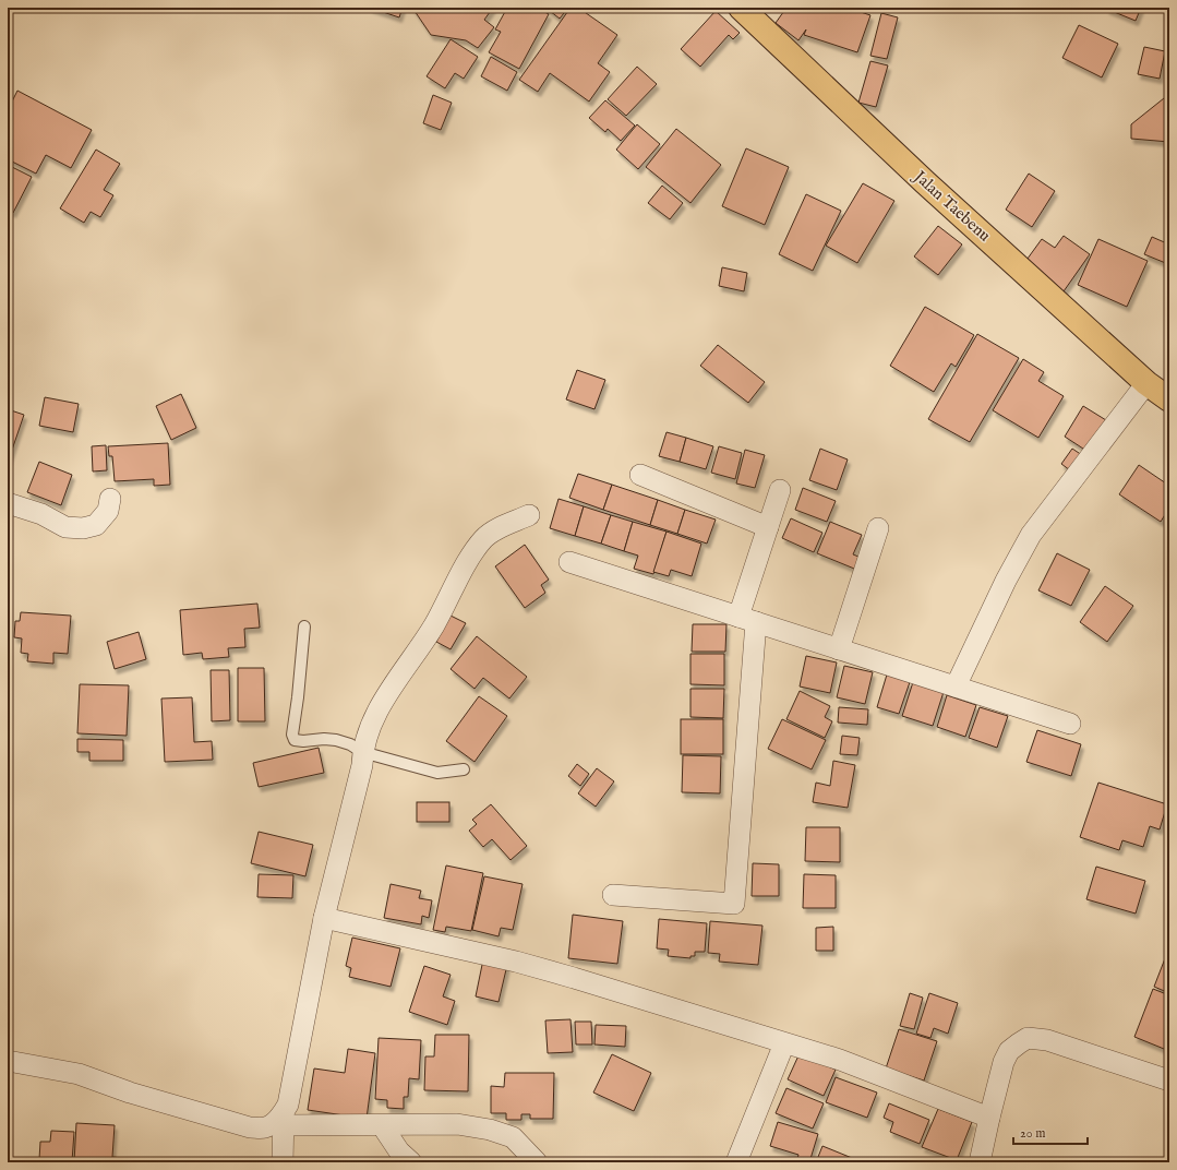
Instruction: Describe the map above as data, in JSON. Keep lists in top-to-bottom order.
{
  "streets": {
    "main road": ["Jalan Taebenu"]
  },
  "scale_bar": "20 m"
}
